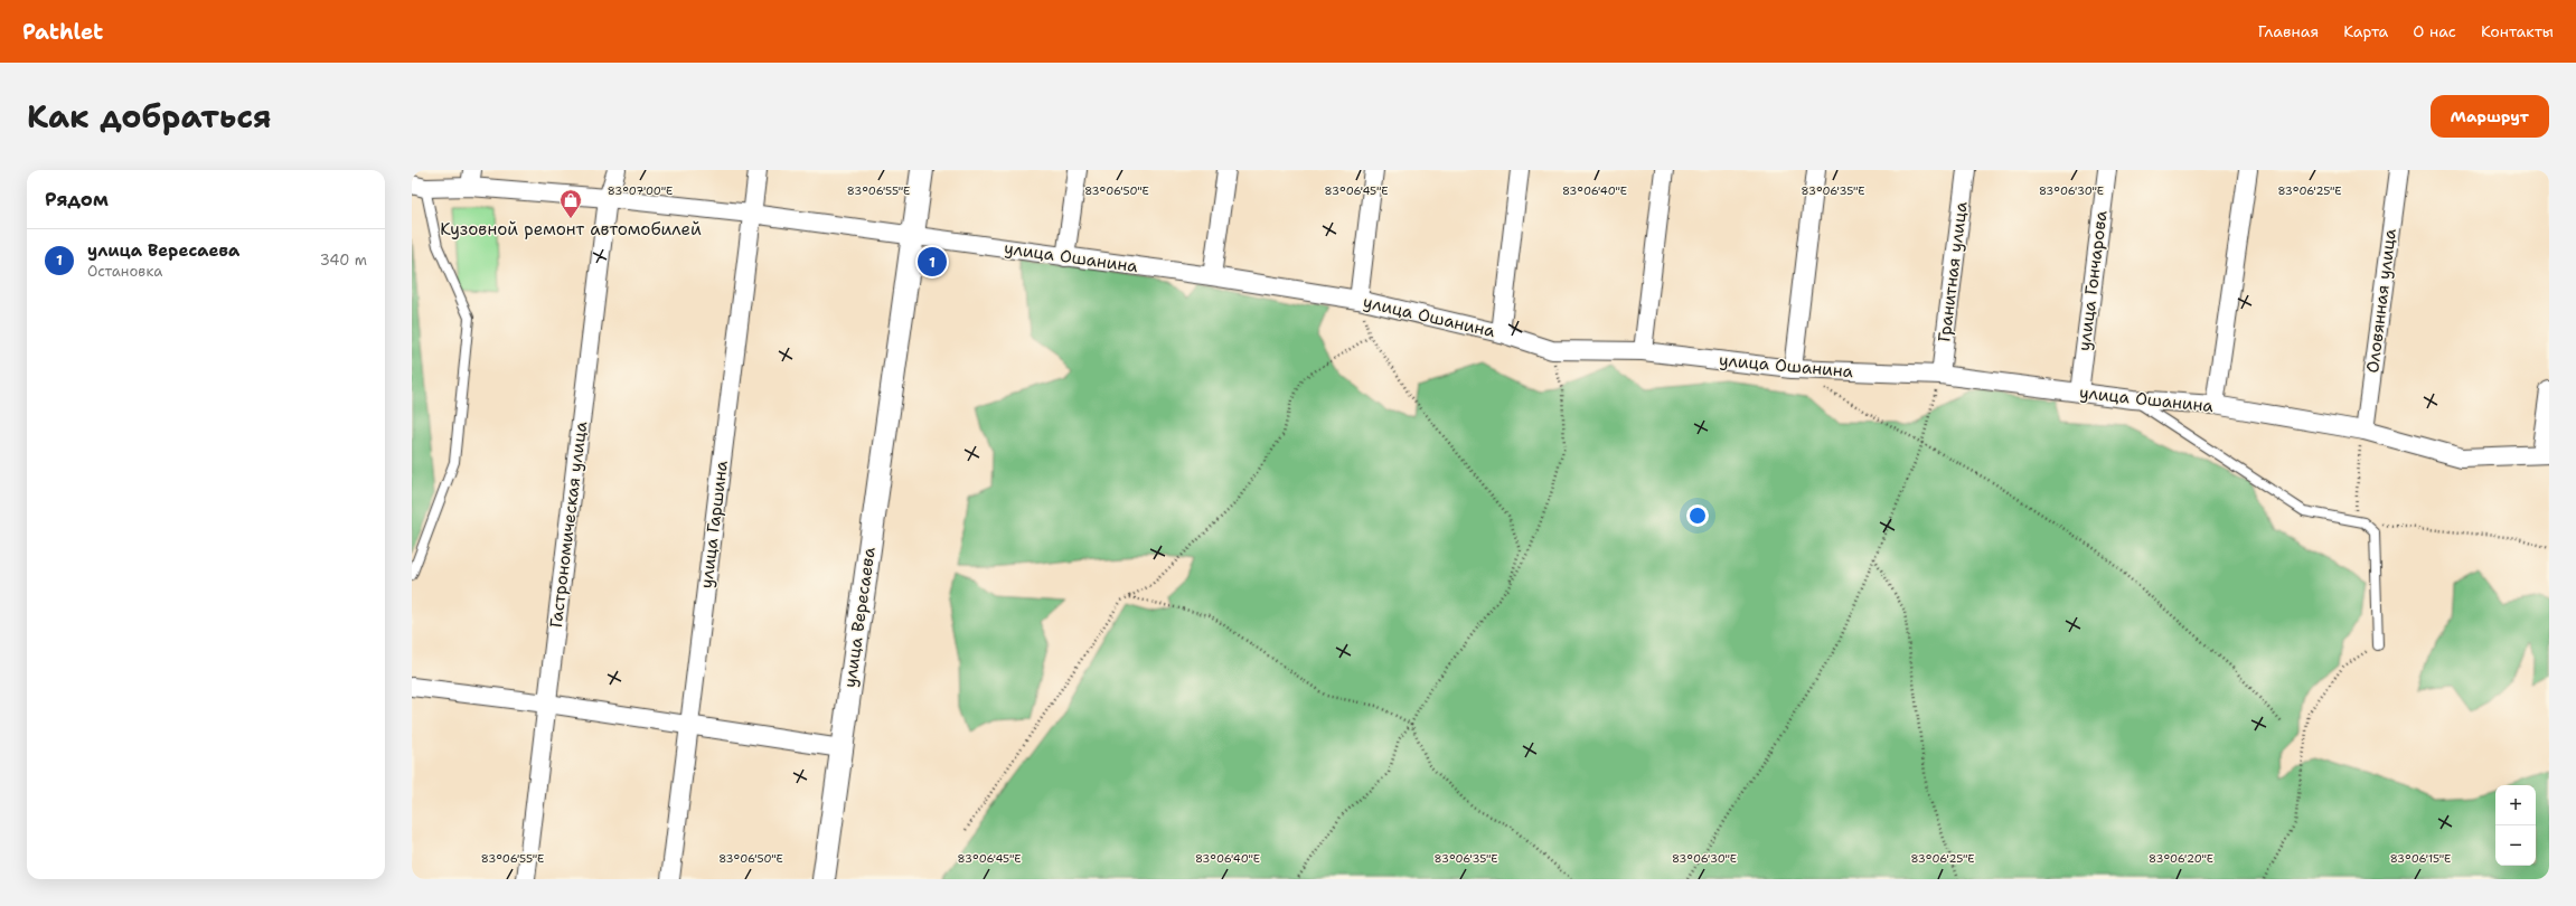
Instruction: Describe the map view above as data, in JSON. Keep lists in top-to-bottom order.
{
  "streets": {
    "street": [
      "улица Ошанина",
      "Гранитная улица",
      "улица Гончарова",
      "Оловянная улица",
      "Гастрономическая улица",
      "улица Гаршина",
      "улица Вересаева"
    ]
  },
  "crossings": [
    ["улица Ошанина", "Гранитная улица"],
    ["улица Ошанина", "улица Гончарова"],
    ["улица Ошанина", "Оловянная улица"],
    ["улица Ошанина", "Гастрономическая улица"],
    ["улица Ошанина", "улица Гаршина"],
    ["улица Ошанина", "улица Вересаева"]
  ],
  "places": {
    "shop": ["Кузовной ремонт автомобилей"]
  },
  "page": {
    "header": "Pathlet",
    "nav": [
      "Главная",
      "Карта",
      "О нас",
      "Контакты"
    ],
    "title": "Как добраться",
    "buttons": "Маршрут",
    "heading": "Рядом",
    "list": [
      {
        "mark": "1",
        "name": "улица Вересаева",
        "note": "Остановка",
        "value": "340 m"
      }
    ],
    "pins": "1",
    "map_buttons": ["+", "−"]
  },
  "coordinates": [
    "83°07'00\"E",
    "83°06'55\"E",
    "83°06'50\"E",
    "83°06'45\"E",
    "83°06'40\"E",
    "83°06'35\"E",
    "83°06'30\"E",
    "83°06'25\"E",
    "83°06'20\"E",
    "83°06'15\"E"
  ]
}
